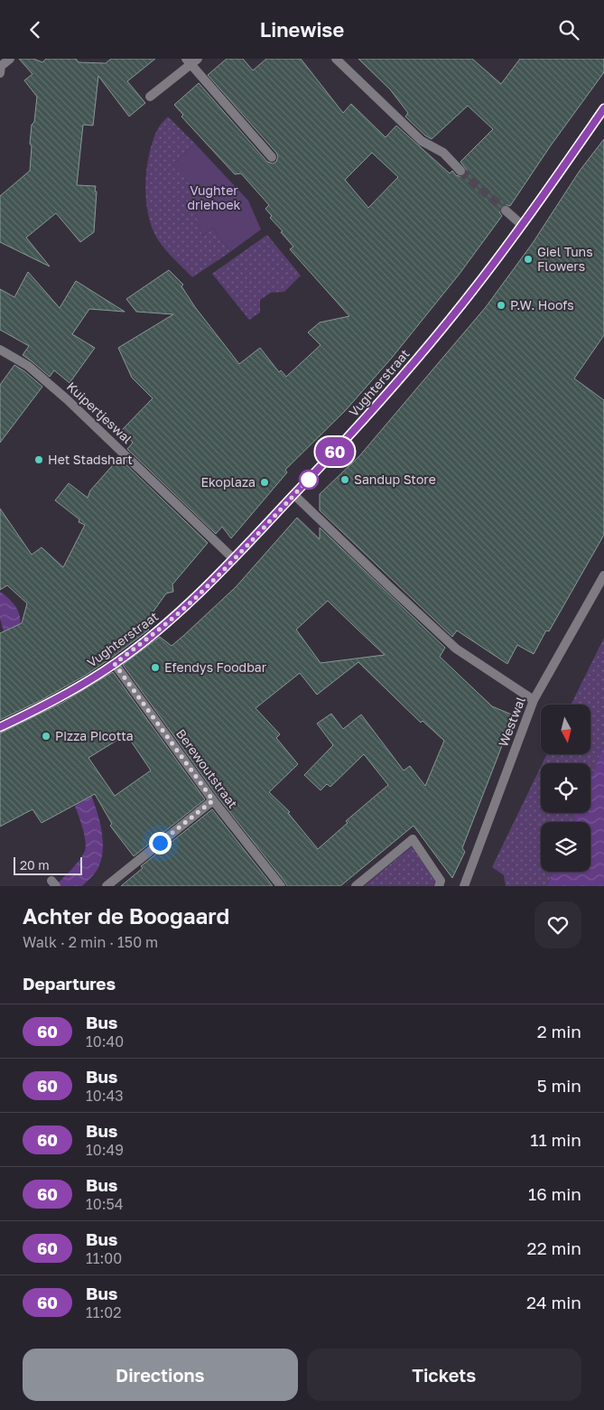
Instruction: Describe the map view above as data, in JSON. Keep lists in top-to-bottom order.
{
  "streets": {
    "street": [
      "Vughterstraat",
      "Kuipertjeswal",
      "Westwal",
      "Berewoutstraat"
    ]
  },
  "crossings": [
    ["Vughterstraat", "Kuipertjeswal"],
    ["Vughterstraat", "Berewoutstraat"]
  ],
  "parks": ["Vughter driehoek"],
  "places": [
    "Giel Tuns Flowers",
    "P.W. Hoofs",
    "Het Stadshart",
    "Sandup Store",
    "Ekoplaza",
    "Efendys Foodbar",
    "Pizza Picotta"
  ],
  "lines": ["bus line 60"],
  "scale_bar": "20 m",
  "north": "bottom",
  "page": {
    "header": "Linewise",
    "on_map": "60",
    "scale": "20 m",
    "heading": [
      ["Achter de Boogaard", "Walk · 2 min · 150 m"],
      "Departures"
    ],
    "list": [
      {
        "mark": "60",
        "name": "Bus",
        "note": "10:40",
        "value": "2 min"
      },
      {
        "mark": "60",
        "name": "Bus",
        "note": "10:43",
        "value": "5 min"
      },
      {
        "mark": "60",
        "name": "Bus",
        "note": "10:49",
        "value": "11 min"
      },
      {
        "mark": "60",
        "name": "Bus",
        "note": "10:54",
        "value": "16 min"
      },
      {
        "mark": "60",
        "name": "Bus",
        "note": "11:00",
        "value": "22 min"
      },
      {
        "mark": "60",
        "name": "Bus",
        "note": "11:02",
        "value": "24 min"
      }
    ],
    "buttons": ["Directions", "Tickets"]
  }
}
